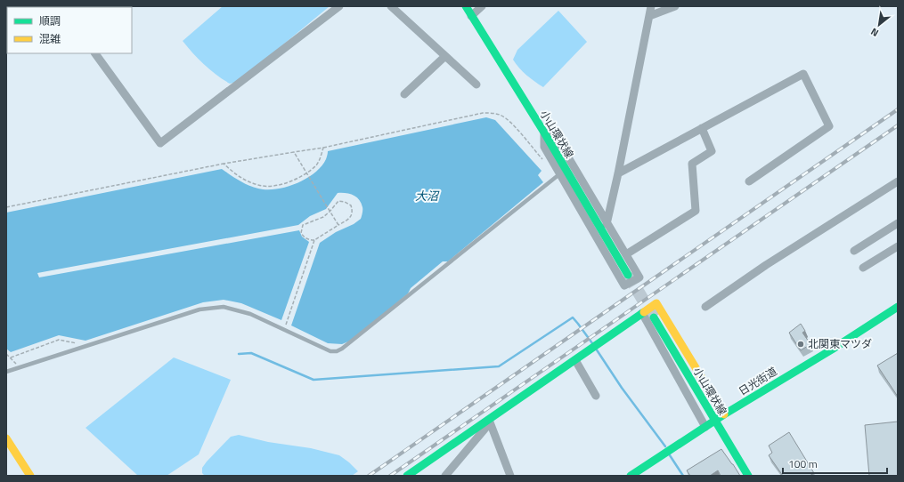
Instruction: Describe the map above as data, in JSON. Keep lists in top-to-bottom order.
{
  "streets": {
    "main road": ["小山環状線", "日光街道"]
  },
  "crossings": [
    ["小山環状線", "日光街道"]
  ],
  "water": ["大沼"],
  "places": ["北関東マツダ"],
  "legend": ["順調", "混雑"],
  "scale_bar": "100 m",
  "north": "bottom left"
}
